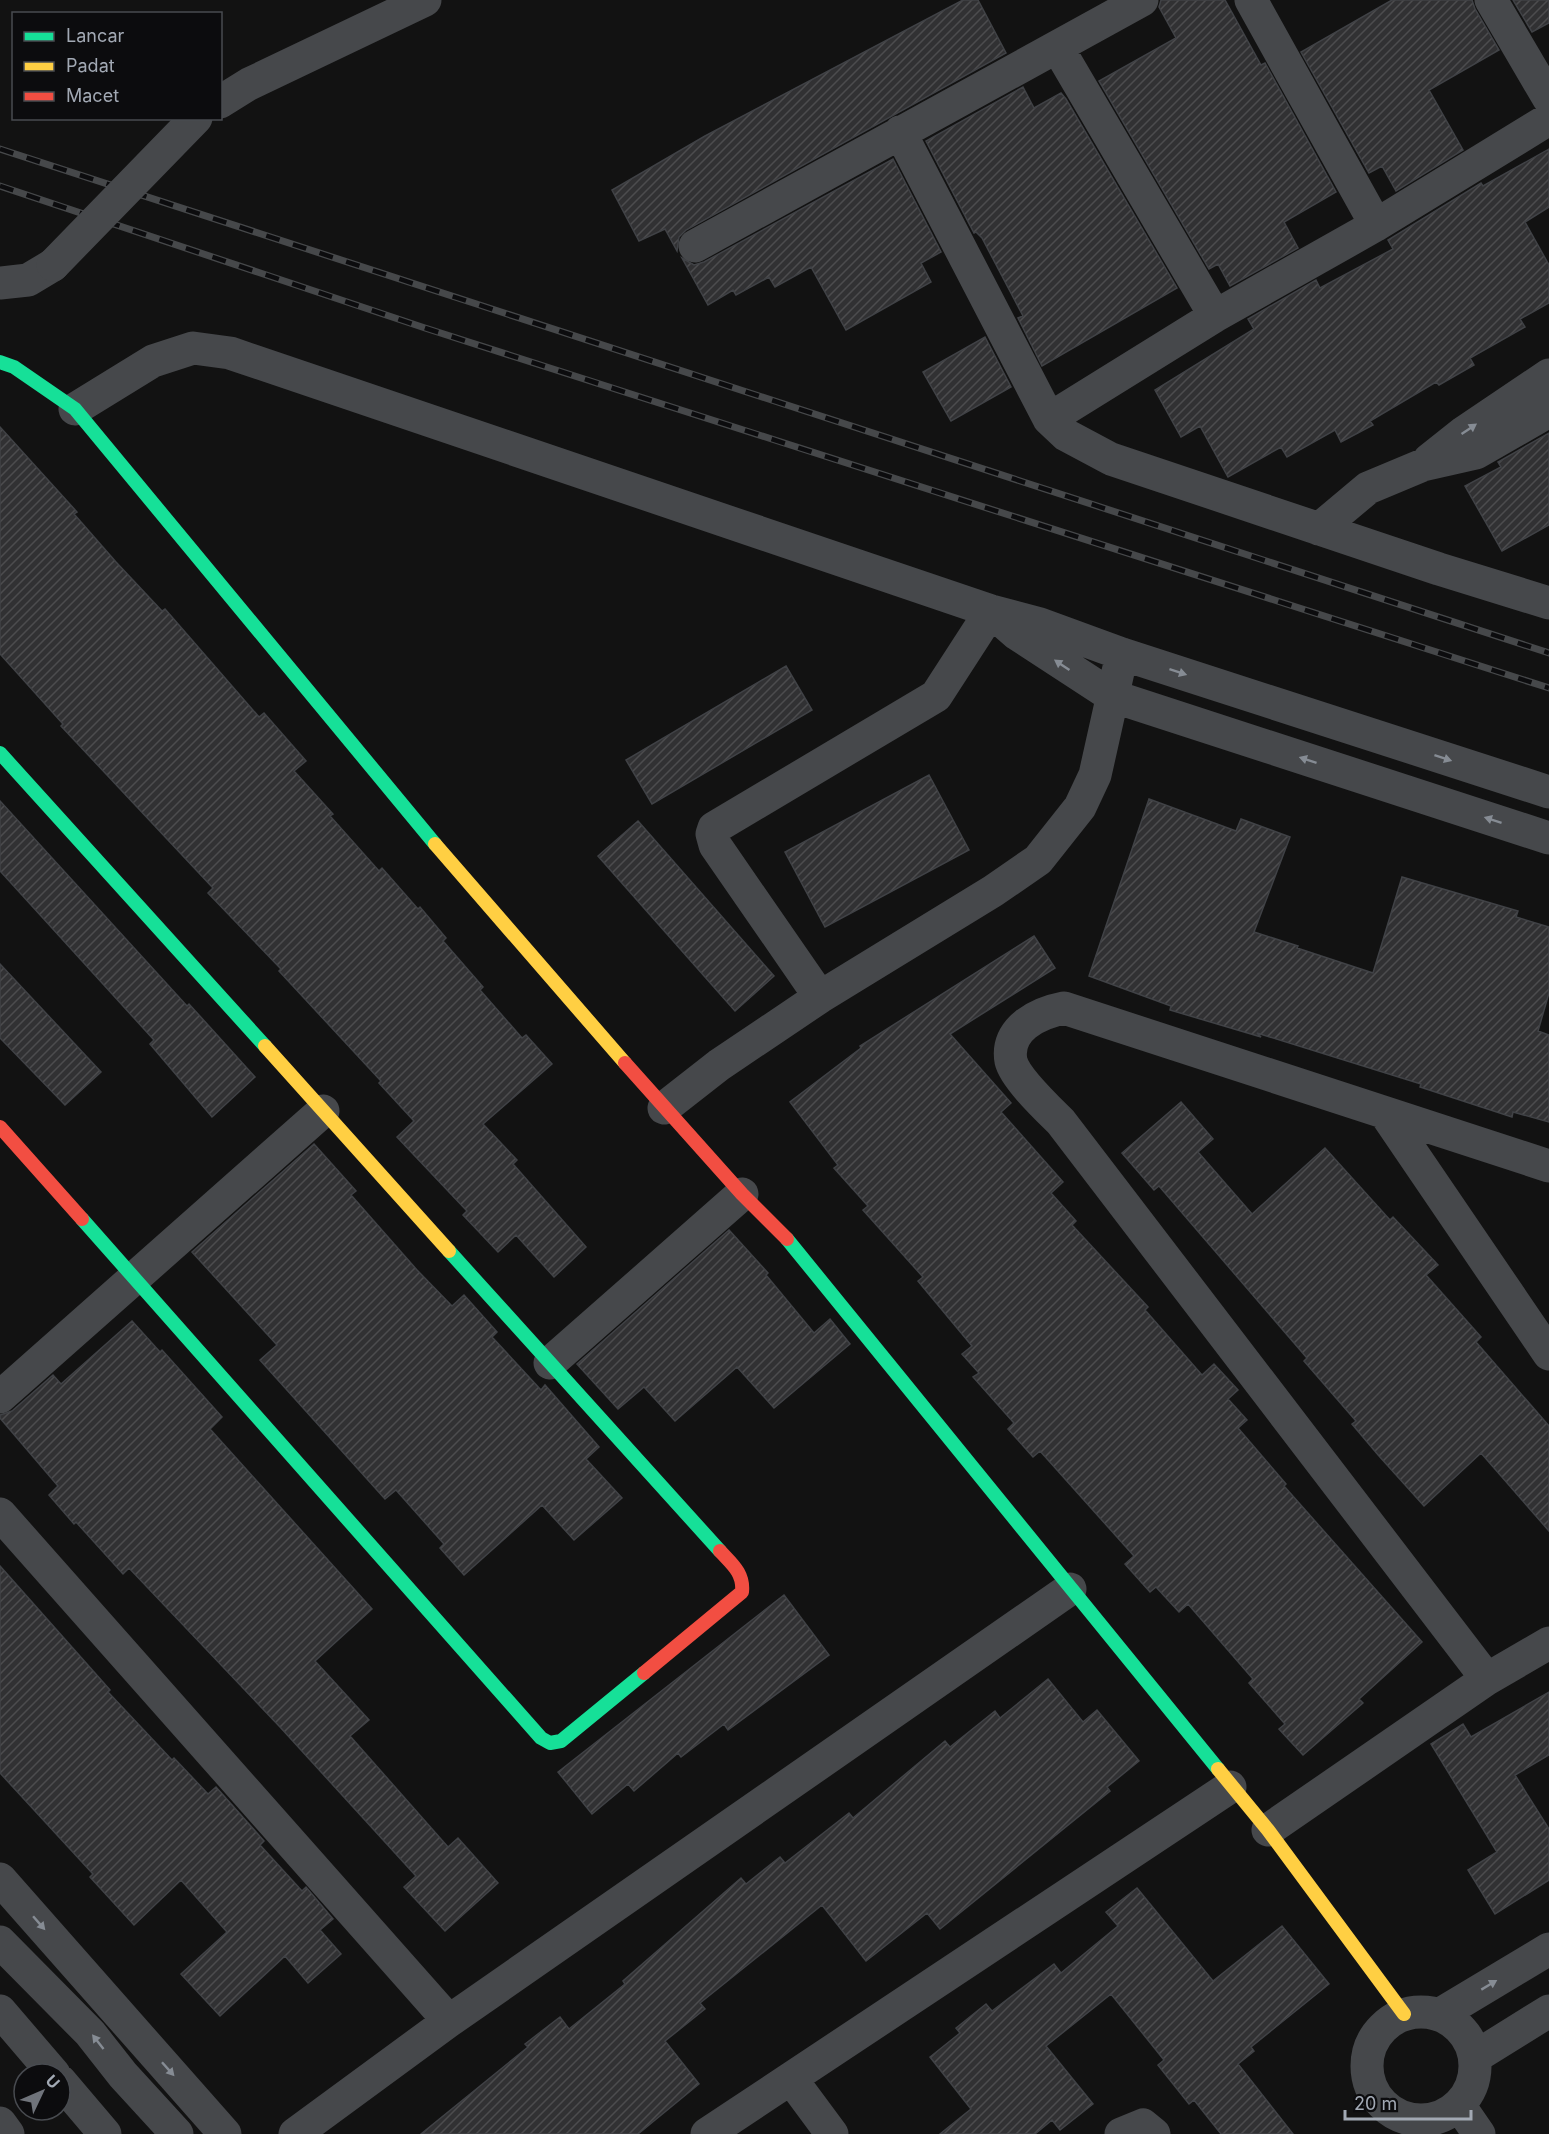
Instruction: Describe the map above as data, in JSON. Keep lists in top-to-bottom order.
{
  "legend": ["Lancar", "Padat", "Macet"],
  "scale_bar": "20 m",
  "north": "top right"
}
